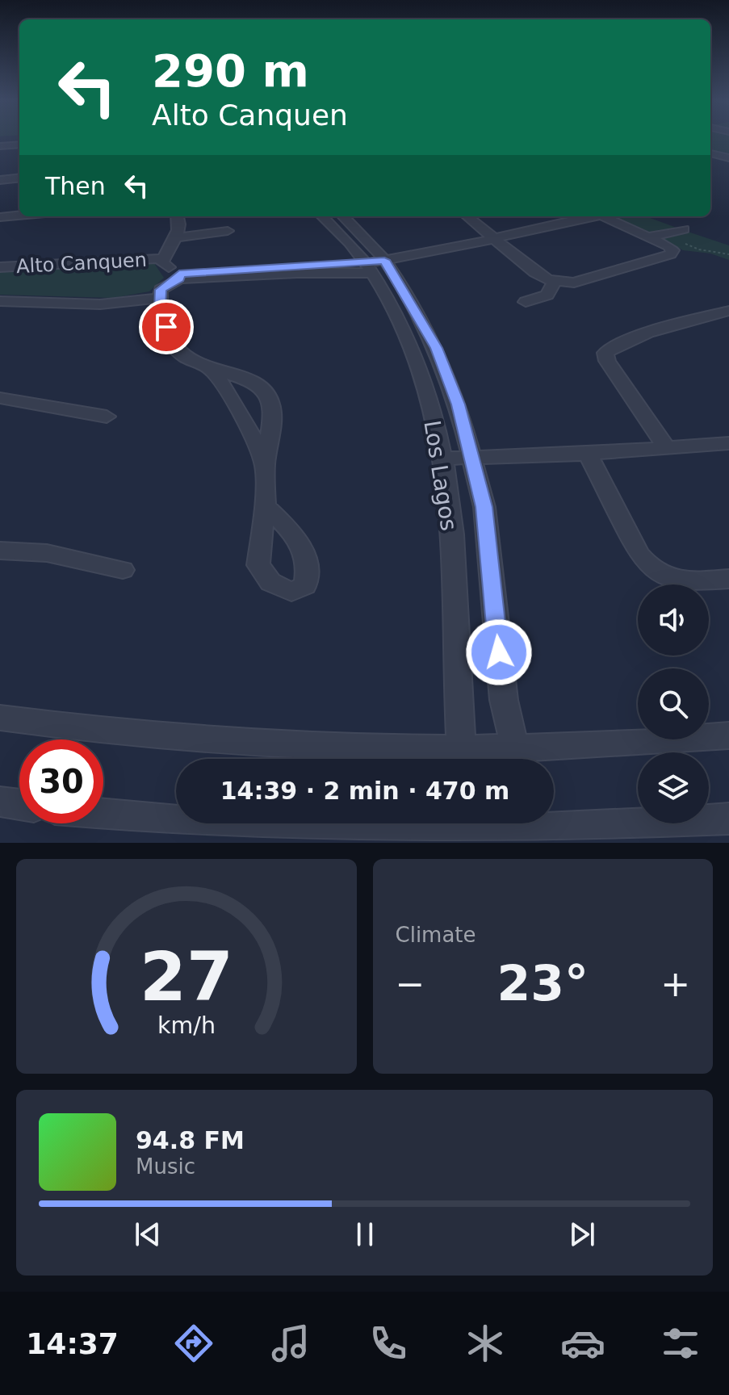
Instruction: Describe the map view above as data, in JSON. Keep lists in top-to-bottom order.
{
  "streets": {
    "street": ["Alto Canquen", "Los Lagos"]
  },
  "crossings": [
    ["Alto Canquen", "Los Lagos"]
  ],
  "page": {
    "turn": ["290 m", "Alto Canquen"],
    "then": "Then",
    "limit": "30",
    "trip": "14:39 · 2 min · 470 m",
    "tile": "Climate",
    "heat": ["−", "23°", "+"],
    "song": ["94.8 FM", "Music"],
    "tabs": "14:37",
    "gauge": ["27", "km/h"]
  }
}
